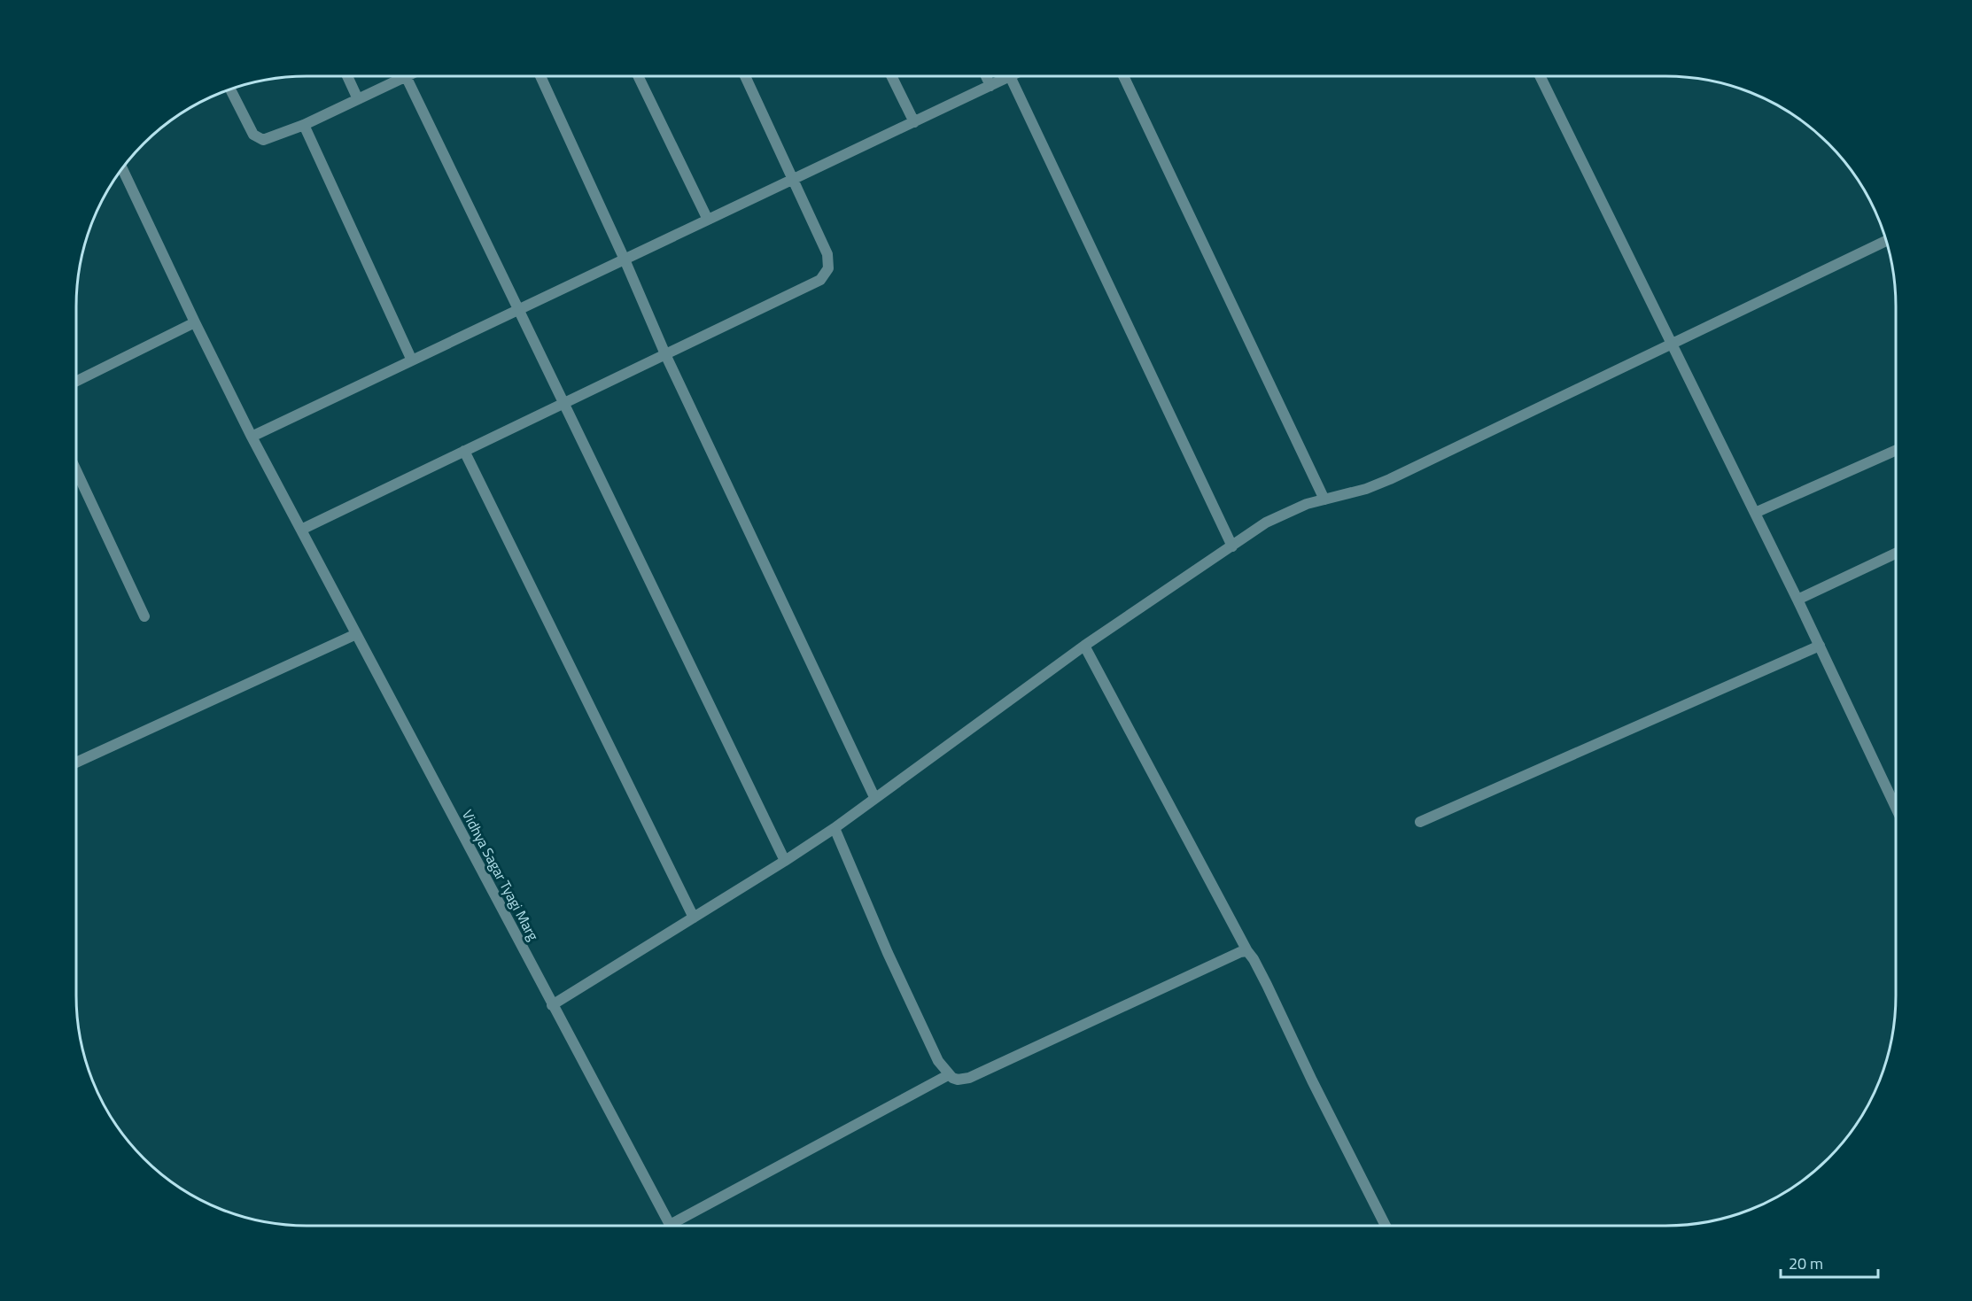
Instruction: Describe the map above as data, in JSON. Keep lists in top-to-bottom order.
{
  "streets": {
    "street": ["Vidhya Sagar Tyagi Marg"]
  },
  "scale_bar": "20 m"
}
